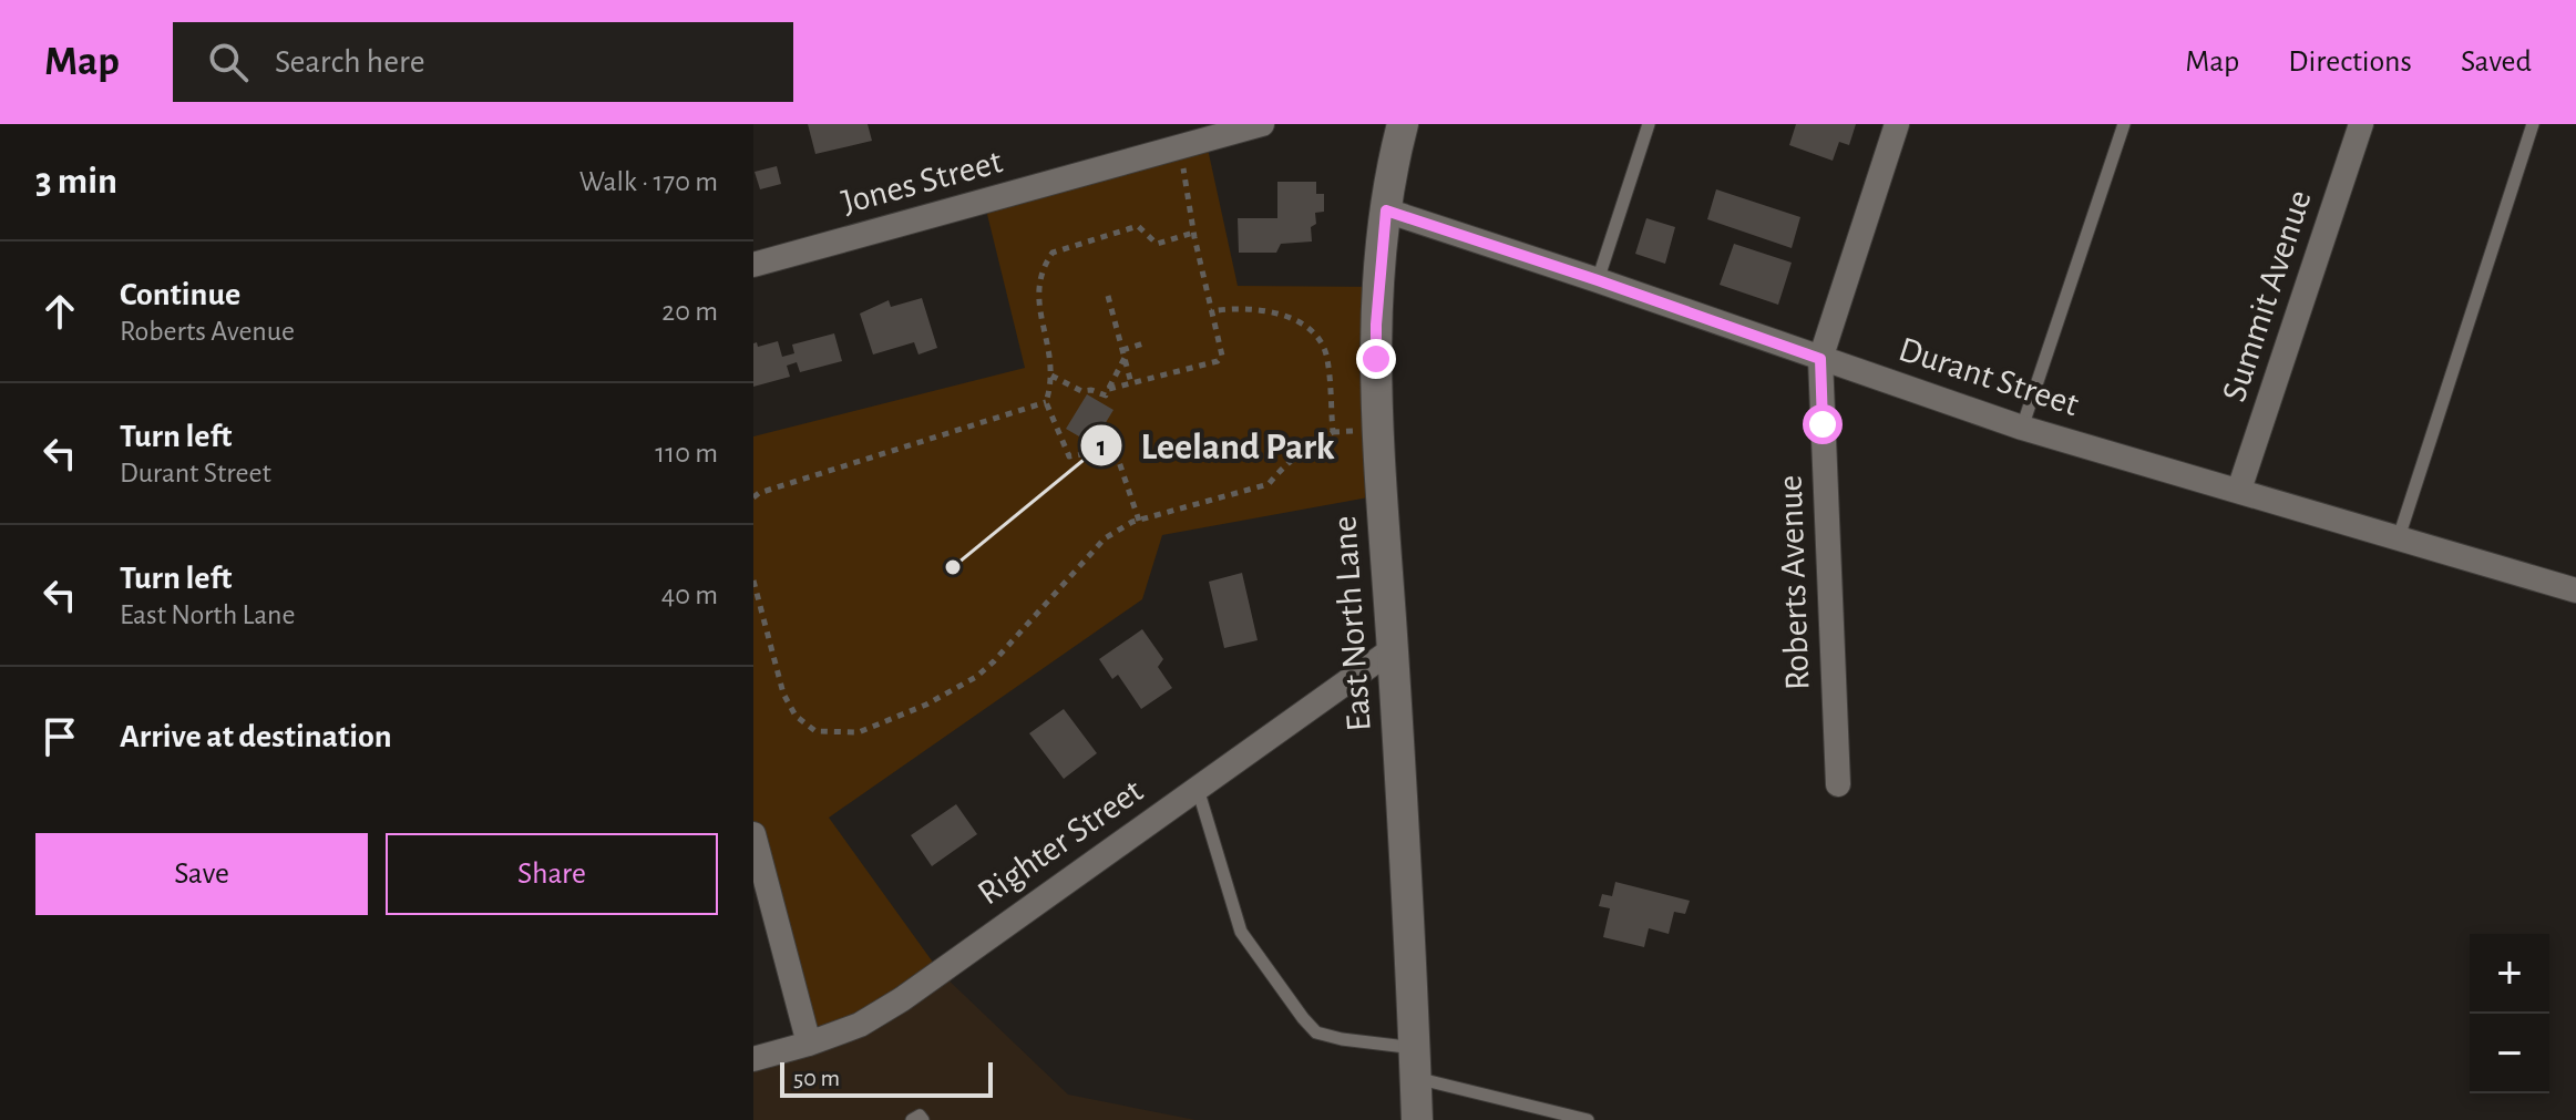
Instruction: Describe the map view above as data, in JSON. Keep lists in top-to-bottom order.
{
  "streets": {
    "street": [
      "Jones Street",
      "Summit Avenue",
      "Durant Street",
      "Roberts Avenue",
      "East North Lane",
      "Righter Street"
    ]
  },
  "crossings": [
    ["Summit Avenue", "Durant Street"],
    ["Durant Street", "Roberts Avenue"],
    ["Durant Street", "East North Lane"],
    ["East North Lane", "Righter Street"]
  ],
  "places": ["Leeland Park"],
  "scale_bar": "50 m",
  "page": {
    "header": "Map",
    "search": "Search here",
    "nav": ["Map", "Directions", "Saved"],
    "heading": ["3 min", "Walk · 170 m"],
    "list": [
      ["Continue", "Roberts Avenue", "20 m"],
      ["Turn left", "Durant Street", "110 m"],
      ["Turn left", "East North Lane", "40 m"],
      "Arrive at destination"
    ],
    "buttons": ["Save", "Share"],
    "map_buttons": ["+", "−"],
    "scale": "50 m"
  }
}
